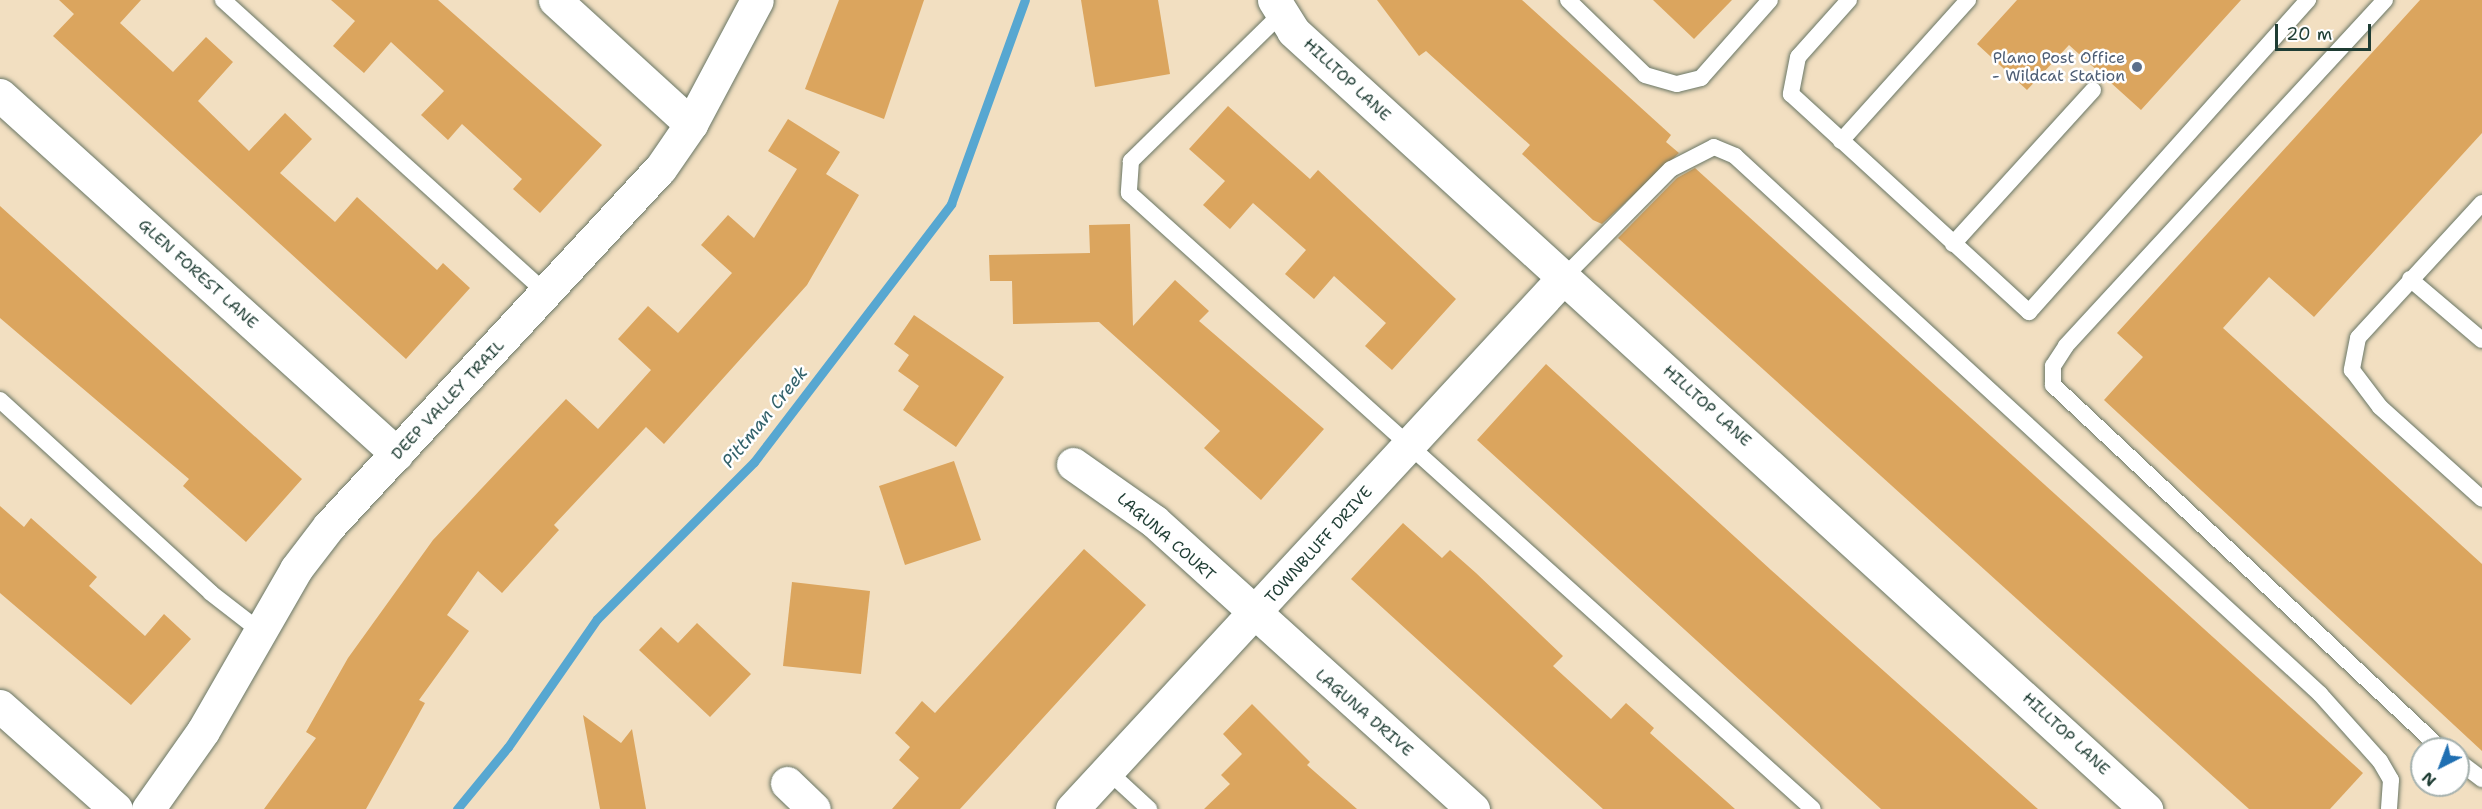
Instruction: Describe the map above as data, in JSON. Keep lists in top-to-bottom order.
{
  "streets": {
    "street": [
      "HILLTOP LANE",
      "GLEN FOREST LANE",
      "DEEP VALLEY TRAIL",
      "LAGUNA COURT",
      "TOWNBLUFF DRIVE",
      "LAGUNA DRIVE"
    ]
  },
  "crossings": [
    ["HILLTOP LANE", "TOWNBLUFF DRIVE"],
    ["GLEN FOREST LANE", "DEEP VALLEY TRAIL"],
    ["LAGUNA COURT", "TOWNBLUFF DRIVE"],
    ["LAGUNA COURT", "LAGUNA DRIVE"],
    ["TOWNBLUFF DRIVE", "LAGUNA DRIVE"]
  ],
  "water": ["Pittman Creek"],
  "places": ["Plano Post Office - Wildcat Station"],
  "scale_bar": "20 m",
  "north": "bottom left"
}
